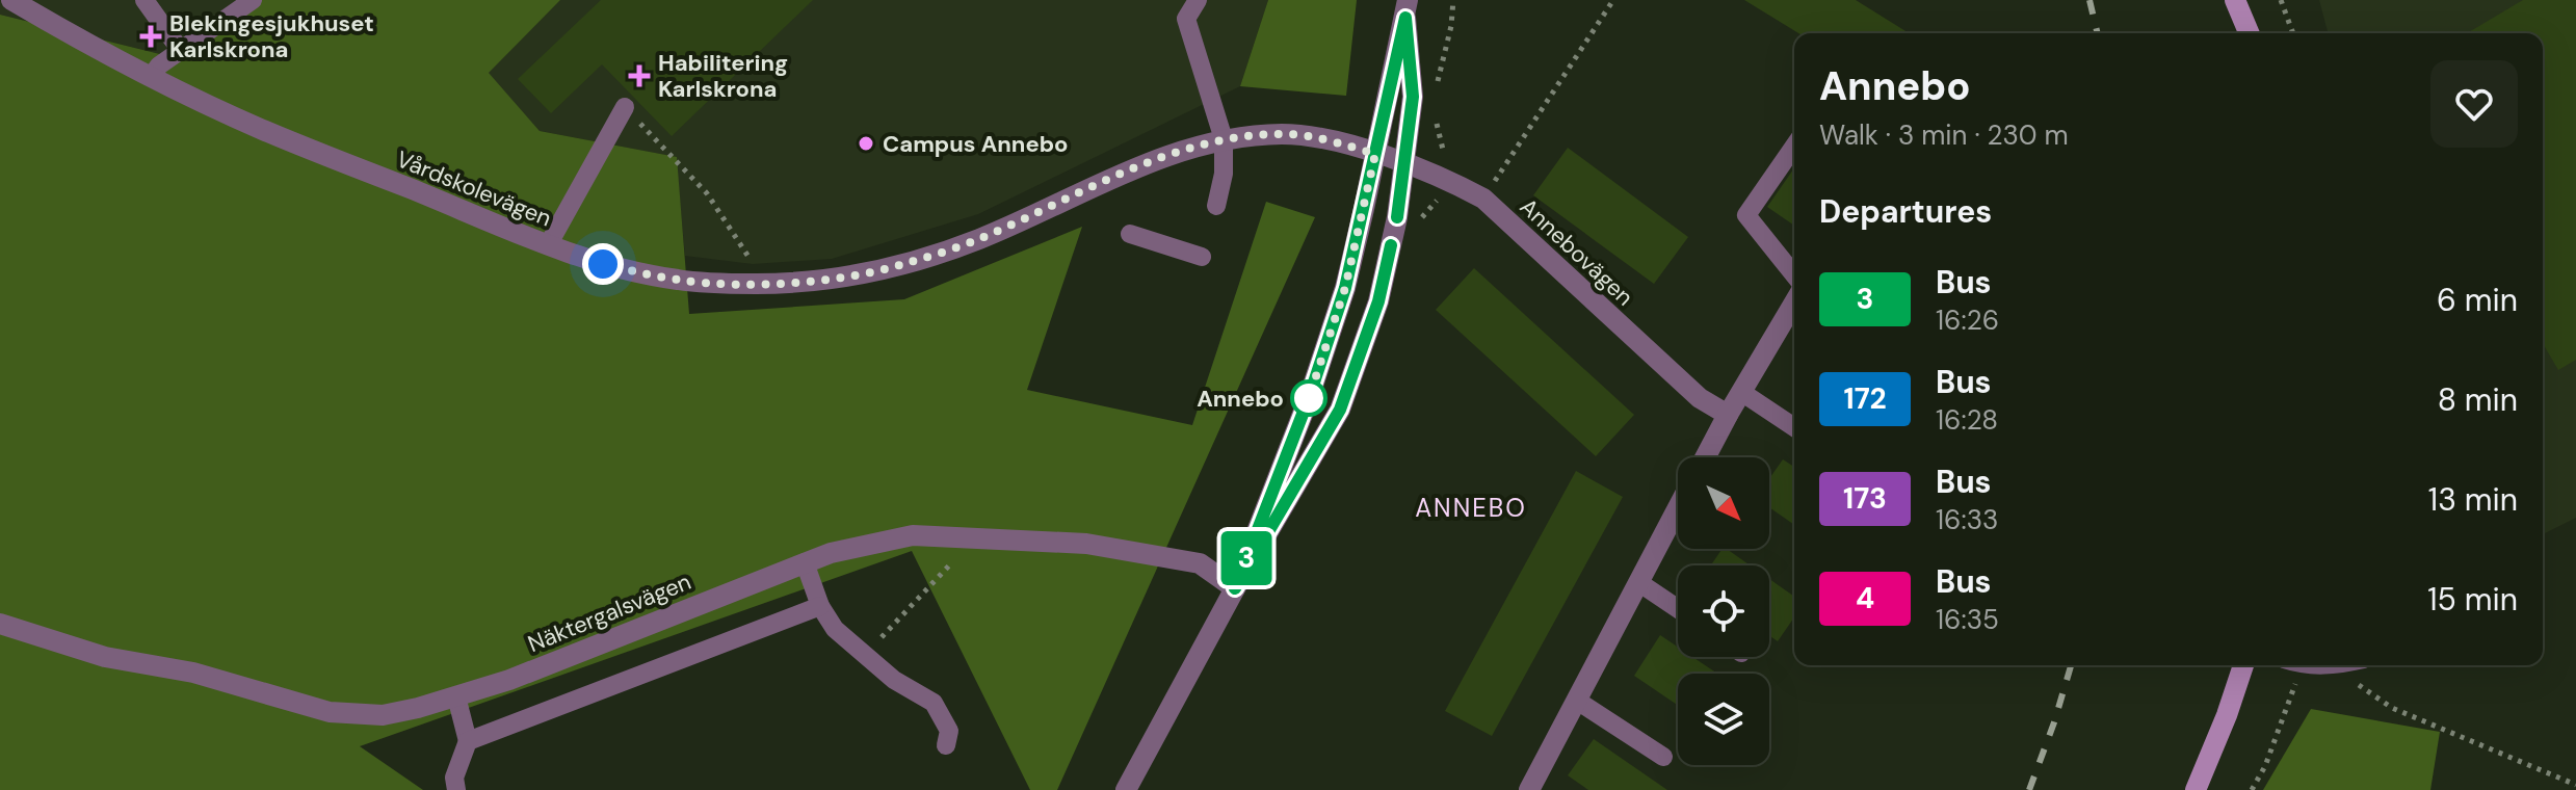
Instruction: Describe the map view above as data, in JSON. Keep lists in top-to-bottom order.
{
  "streets": {
    "street": ["Vårdskolevägen", "Annebovägen", "Näktergalsvägen"]
  },
  "crossings": [
    ["Vårdskolevägen", "Annebovägen"]
  ],
  "districts": ["ANNEBO"],
  "places": {
    "health": ["Blekingesjukhuset Karlskrona", "Habilitering Karlskrona"],
    "other": ["Campus Annebo", "Annebo"]
  },
  "lines": ["bus line 3"],
  "north": "bottom right",
  "page": {
    "on_map": "3",
    "heading": [
      ["Annebo", "Walk · 3 min · 230 m"],
      "Departures"
    ],
    "list": [
      {
        "mark": "3",
        "name": "Bus",
        "note": "16:26",
        "value": "6 min"
      },
      {
        "mark": "172",
        "name": "Bus",
        "note": "16:28",
        "value": "8 min"
      },
      {
        "mark": "173",
        "name": "Bus",
        "note": "16:33",
        "value": "13 min"
      },
      {
        "mark": "4",
        "name": "Bus",
        "note": "16:35",
        "value": "15 min"
      }
    ]
  }
}
